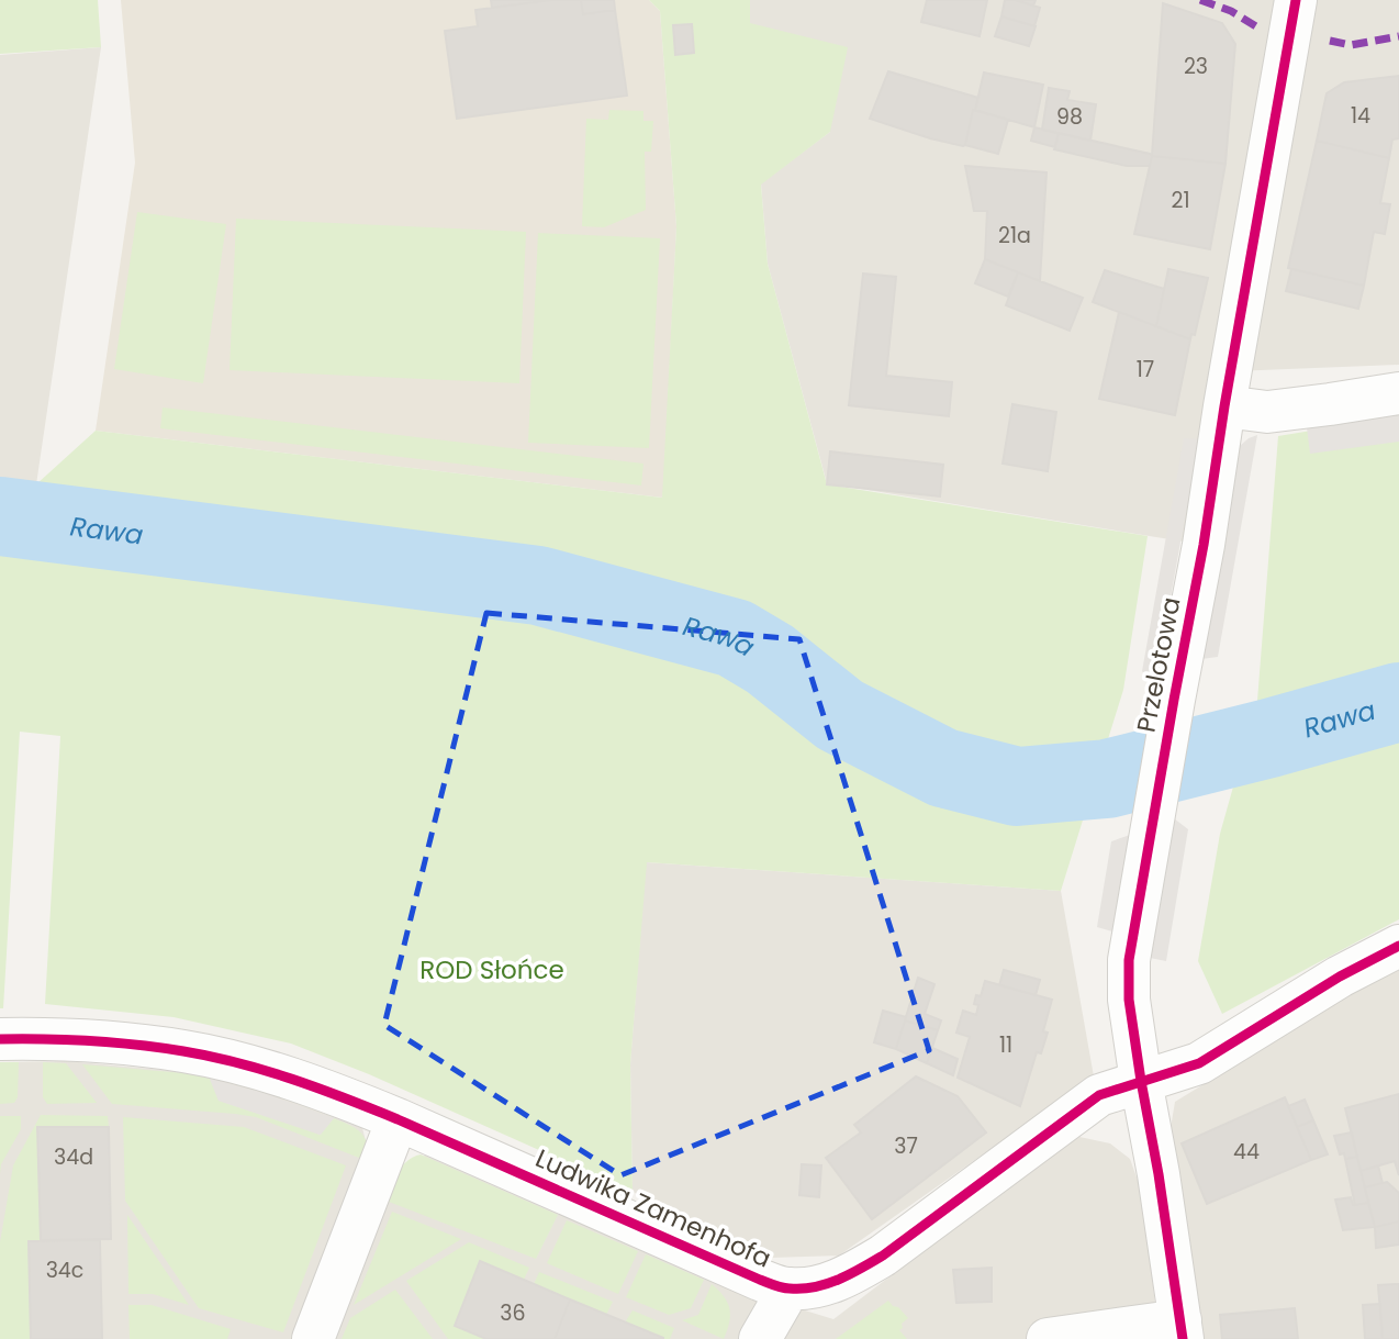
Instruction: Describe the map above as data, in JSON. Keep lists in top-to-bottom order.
{
  "streets": {
    "street": ["Przelotowa", "Ludwika Zamenhofa"]
  },
  "crossings": [
    ["Przelotowa", "Ludwika Zamenhofa"]
  ],
  "water": ["Rawa"],
  "parks": ["ROD Słońce"],
  "house_numbers": [
    "23",
    "14",
    "98",
    "21",
    "21a",
    "17",
    "11",
    "37",
    "44",
    "34d",
    "34c",
    "36"
  ]
}
